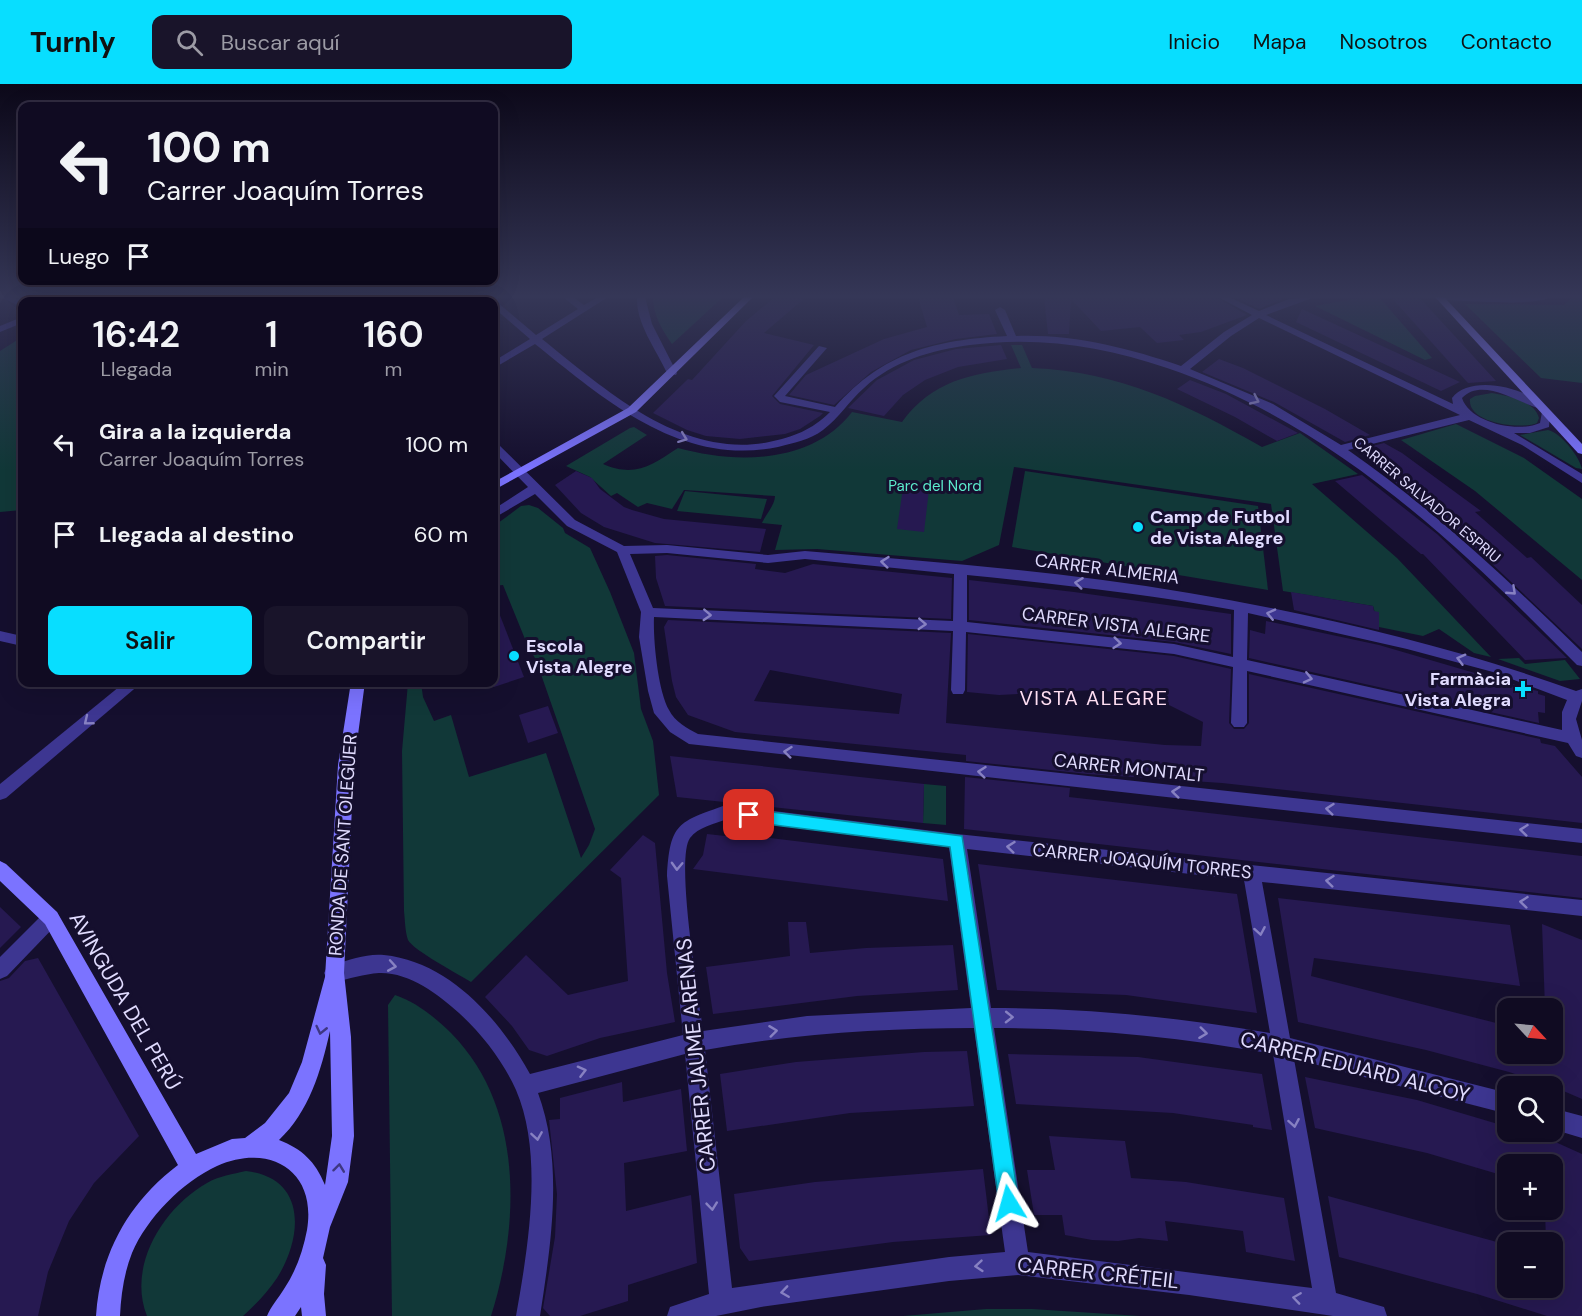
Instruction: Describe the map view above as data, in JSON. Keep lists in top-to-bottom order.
{
  "streets": {
    "street": [
      "CARRER SALVADOR ESPRIU",
      "CARRER ALMERIA",
      "CARRER VISTA ALEGRE",
      "CARRER MONTALT",
      "RONDA DE SANT OLEGUER",
      "CARRER JOAQUÍM TORRES",
      "AVINGUDA DEL PERÚ",
      "CARRER JAUME ARENAS",
      "CARRER EDUARD ALCOY",
      "CARRER CRÉTEIL"
    ]
  },
  "crossings": [
    ["CARRER VISTA ALEGRE", "CARRER MONTALT"],
    ["CARRER JOAQUÍM TORRES", "CARRER JAUME ARENAS"],
    ["CARRER JAUME ARENAS", "CARRER EDUARD ALCOY"],
    ["CARRER JAUME ARENAS", "CARRER CRÉTEIL"]
  ],
  "one_way": [
    "CARRER ALMERIA",
    "CARRER VISTA ALEGRE",
    "CARRER MONTALT",
    "CARRER JOAQUÍM TORRES",
    "CARRER JAUME ARENAS",
    "CARRER EDUARD ALCOY",
    "CARRER CRÉTEIL"
  ],
  "districts": ["VISTA ALEGRE"],
  "parks": ["Parc del Nord"],
  "places": {
    "other": ["Camp de Futbol de Vista Alegre", "Escola Vista Alegre"],
    "health": ["Farmàcia Vista Alegra"]
  },
  "north": "bottom right",
  "page": {
    "header": "Turnly",
    "search": "Buscar aquí",
    "nav": [
      "Inicio",
      "Mapa",
      "Nosotros",
      "Contacto"
    ],
    "turn": ["100 m", "Carrer Joaquím Torres"],
    "then": "Luego",
    "eta": [
      "16:42",
      "Llegada",
      "1",
      "min",
      "160",
      "m"
    ],
    "list": [
      {
        "name": "Gira a la izquierda",
        "note": "Carrer Joaquím Torres",
        "value": "100 m"
      },
      {
        "name": "Llegada al destino",
        "value": "60 m"
      }
    ],
    "buttons": ["Salir", "Compartir"],
    "map_buttons": ["+", "−"]
  }
}
